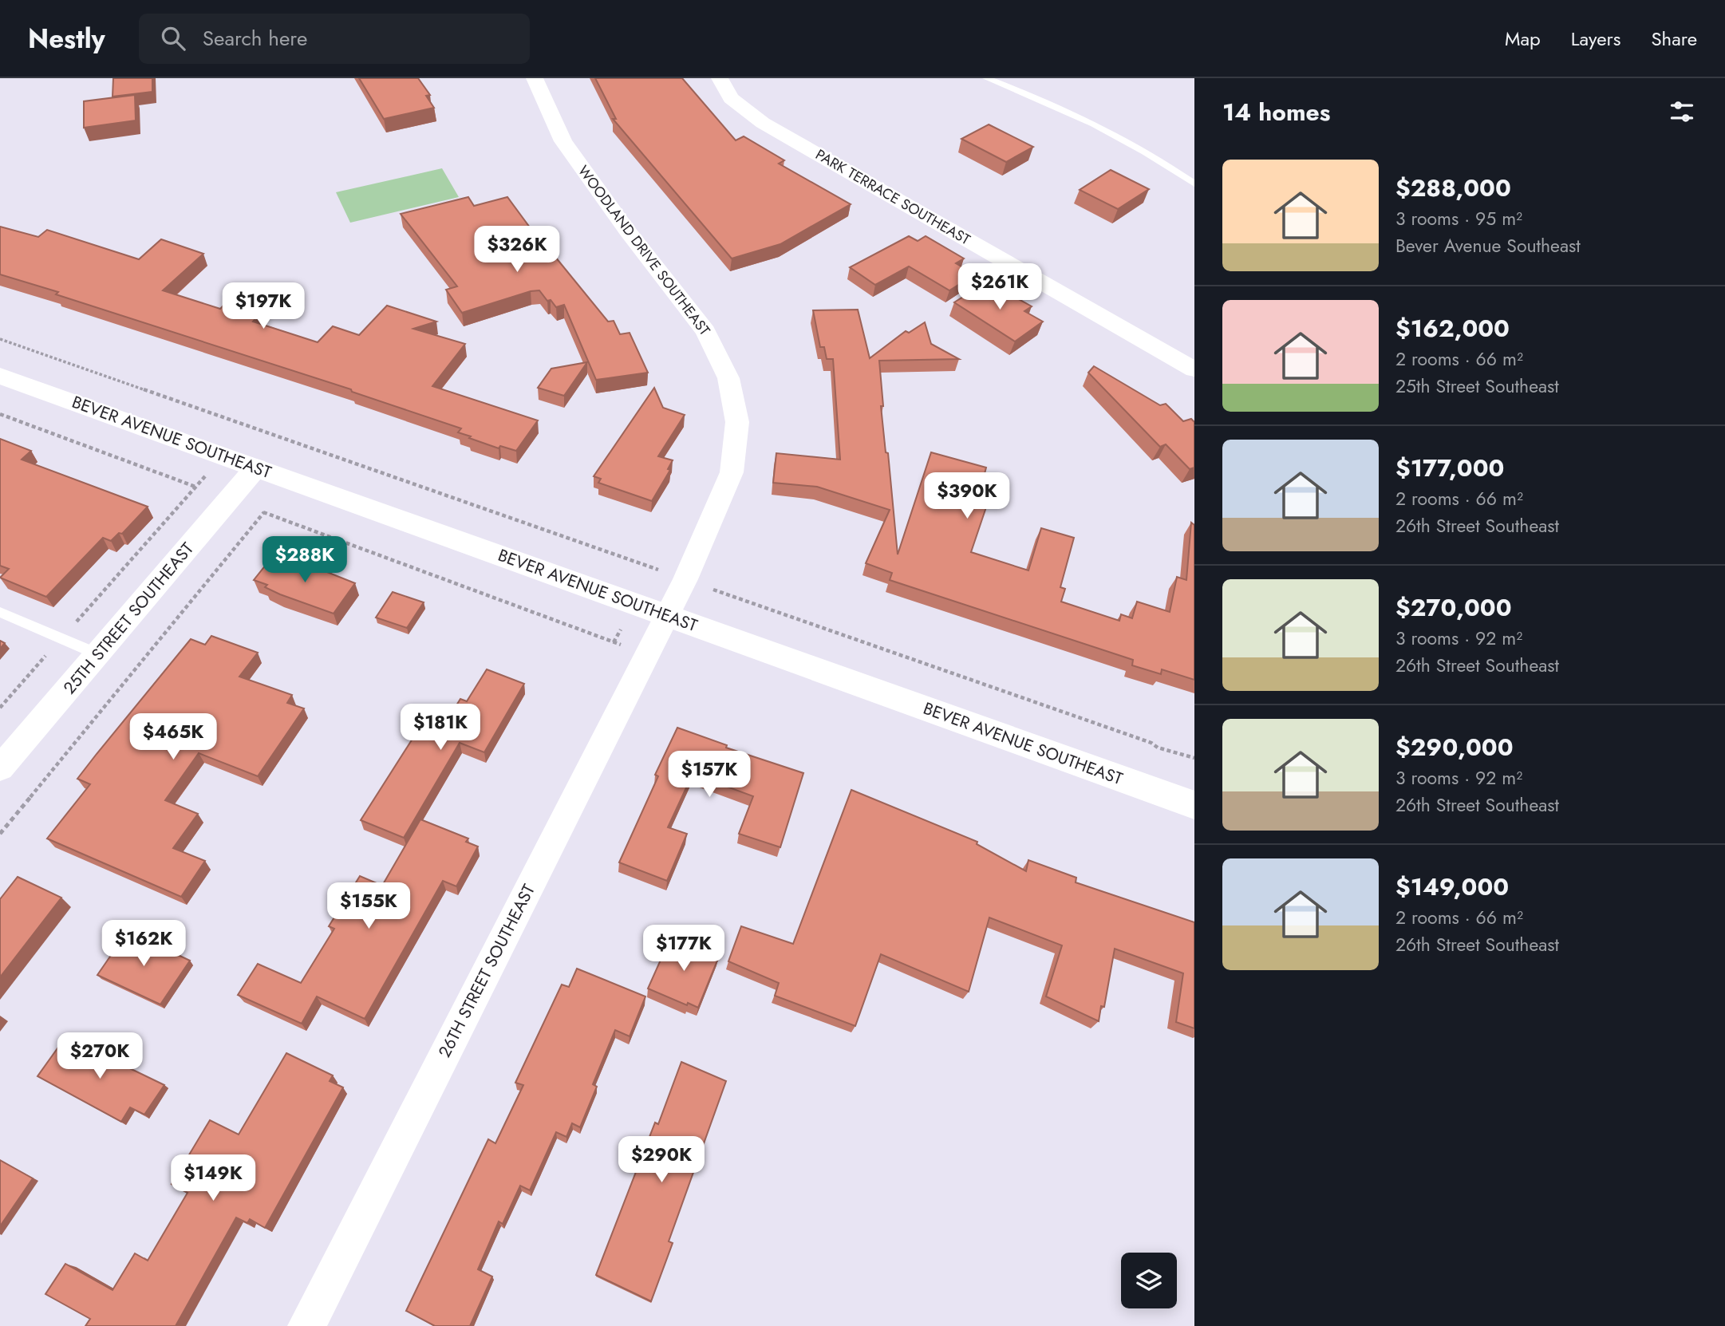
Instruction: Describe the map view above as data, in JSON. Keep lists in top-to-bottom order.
{
  "streets": {
    "street": [
      "PARK TERRACE SOUTHEAST",
      "WOODLAND DRIVE SOUTHEAST",
      "BEVER AVENUE SOUTHEAST",
      "25TH STREET SOUTHEAST",
      "26TH STREET SOUTHEAST"
    ]
  },
  "crossings": [
    ["WOODLAND DRIVE SOUTHEAST", "BEVER AVENUE SOUTHEAST"],
    ["WOODLAND DRIVE SOUTHEAST", "26TH STREET SOUTHEAST"],
    ["BEVER AVENUE SOUTHEAST", "25TH STREET SOUTHEAST"],
    ["BEVER AVENUE SOUTHEAST", "26TH STREET SOUTHEAST"]
  ],
  "page": {
    "header": "Nestly",
    "search": "Search here",
    "nav": ["Map", "Layers", "Share"],
    "heading": "14 homes",
    "list": [
      {
        "name": "$288,000",
        "note": "3 rooms · 95 m² · Bever Avenue Southeast"
      },
      {
        "name": "$162,000",
        "note": "2 rooms · 66 m² · 25th Street Southeast"
      },
      {
        "name": "$177,000",
        "note": "2 rooms · 66 m² · 26th Street Southeast"
      },
      {
        "name": "$270,000",
        "note": "3 rooms · 92 m² · 26th Street Southeast"
      },
      {
        "name": "$290,000",
        "note": "3 rooms · 92 m² · 26th Street Southeast"
      },
      {
        "name": "$149,000",
        "note": "2 rooms · 66 m² · 26th Street Southeast"
      }
    ],
    "price": [
      "$326K",
      "$261K",
      "$197K",
      "$390K",
      "$288K",
      "$181K",
      "$465K",
      "$157K",
      "$155K",
      "$162K",
      "$177K",
      "$270K",
      "$290K",
      "$149K"
    ]
  }
}
